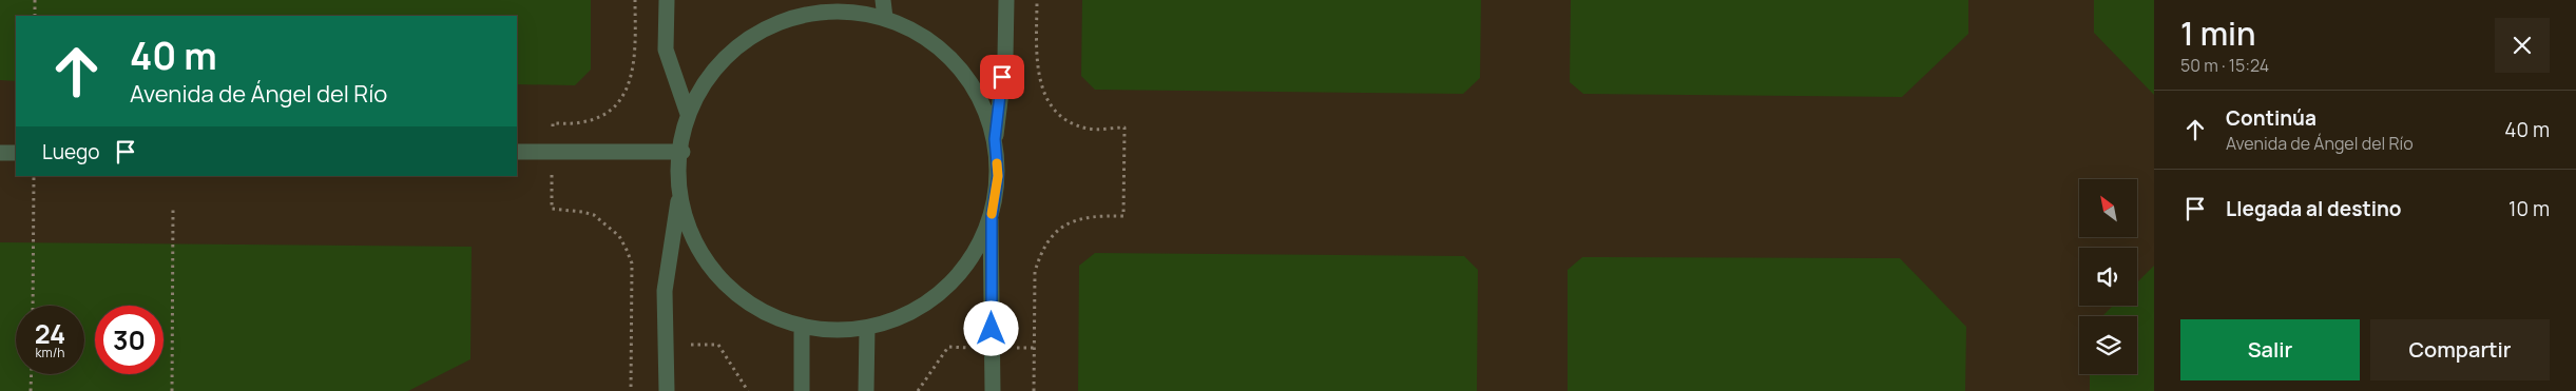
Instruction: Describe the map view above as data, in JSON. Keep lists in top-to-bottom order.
{
  "north": "top left",
  "page": {
    "heading": ["1 min", "50 m · 15:24"],
    "turn": ["40 m", "Avenida de Ángel del Río"],
    "list": [
      {
        "name": "Continúa",
        "note": "Avenida de Ángel del Río",
        "value": "40 m"
      },
      {
        "name": "Llegada al destino",
        "value": "10 m"
      }
    ],
    "then": "Luego",
    "speed": "24 km/h",
    "limit": "30",
    "buttons": ["Salir", "Compartir"]
  }
}
